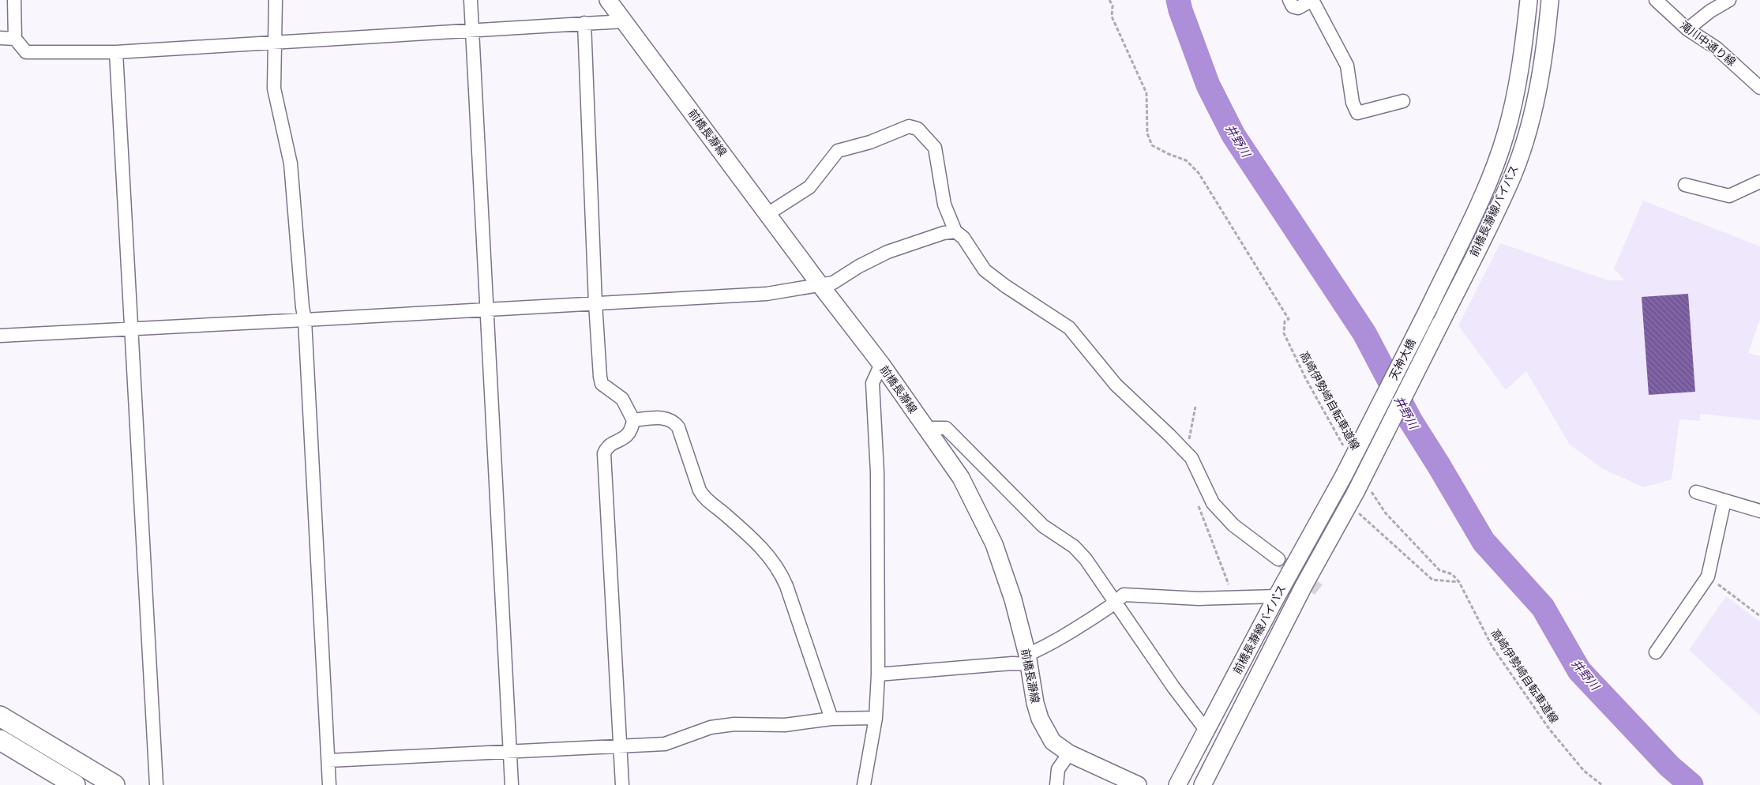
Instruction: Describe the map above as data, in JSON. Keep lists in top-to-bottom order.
{
  "streets": {
    "main road": ["前橋長瀞線", "前橋長瀞線バイパス", "天神大橋"],
    "street": ["滝川中通り線"],
    "path": ["高崎伊勢崎自転車道線"]
  },
  "crossings": [
    ["前橋長瀞線バイパス", "天神大橋"],
    ["前橋長瀞線バイパス", "高崎伊勢崎自転車道線"],
    ["天神大橋", "高崎伊勢崎自転車道線"]
  ],
  "water": ["井野川"]
}
